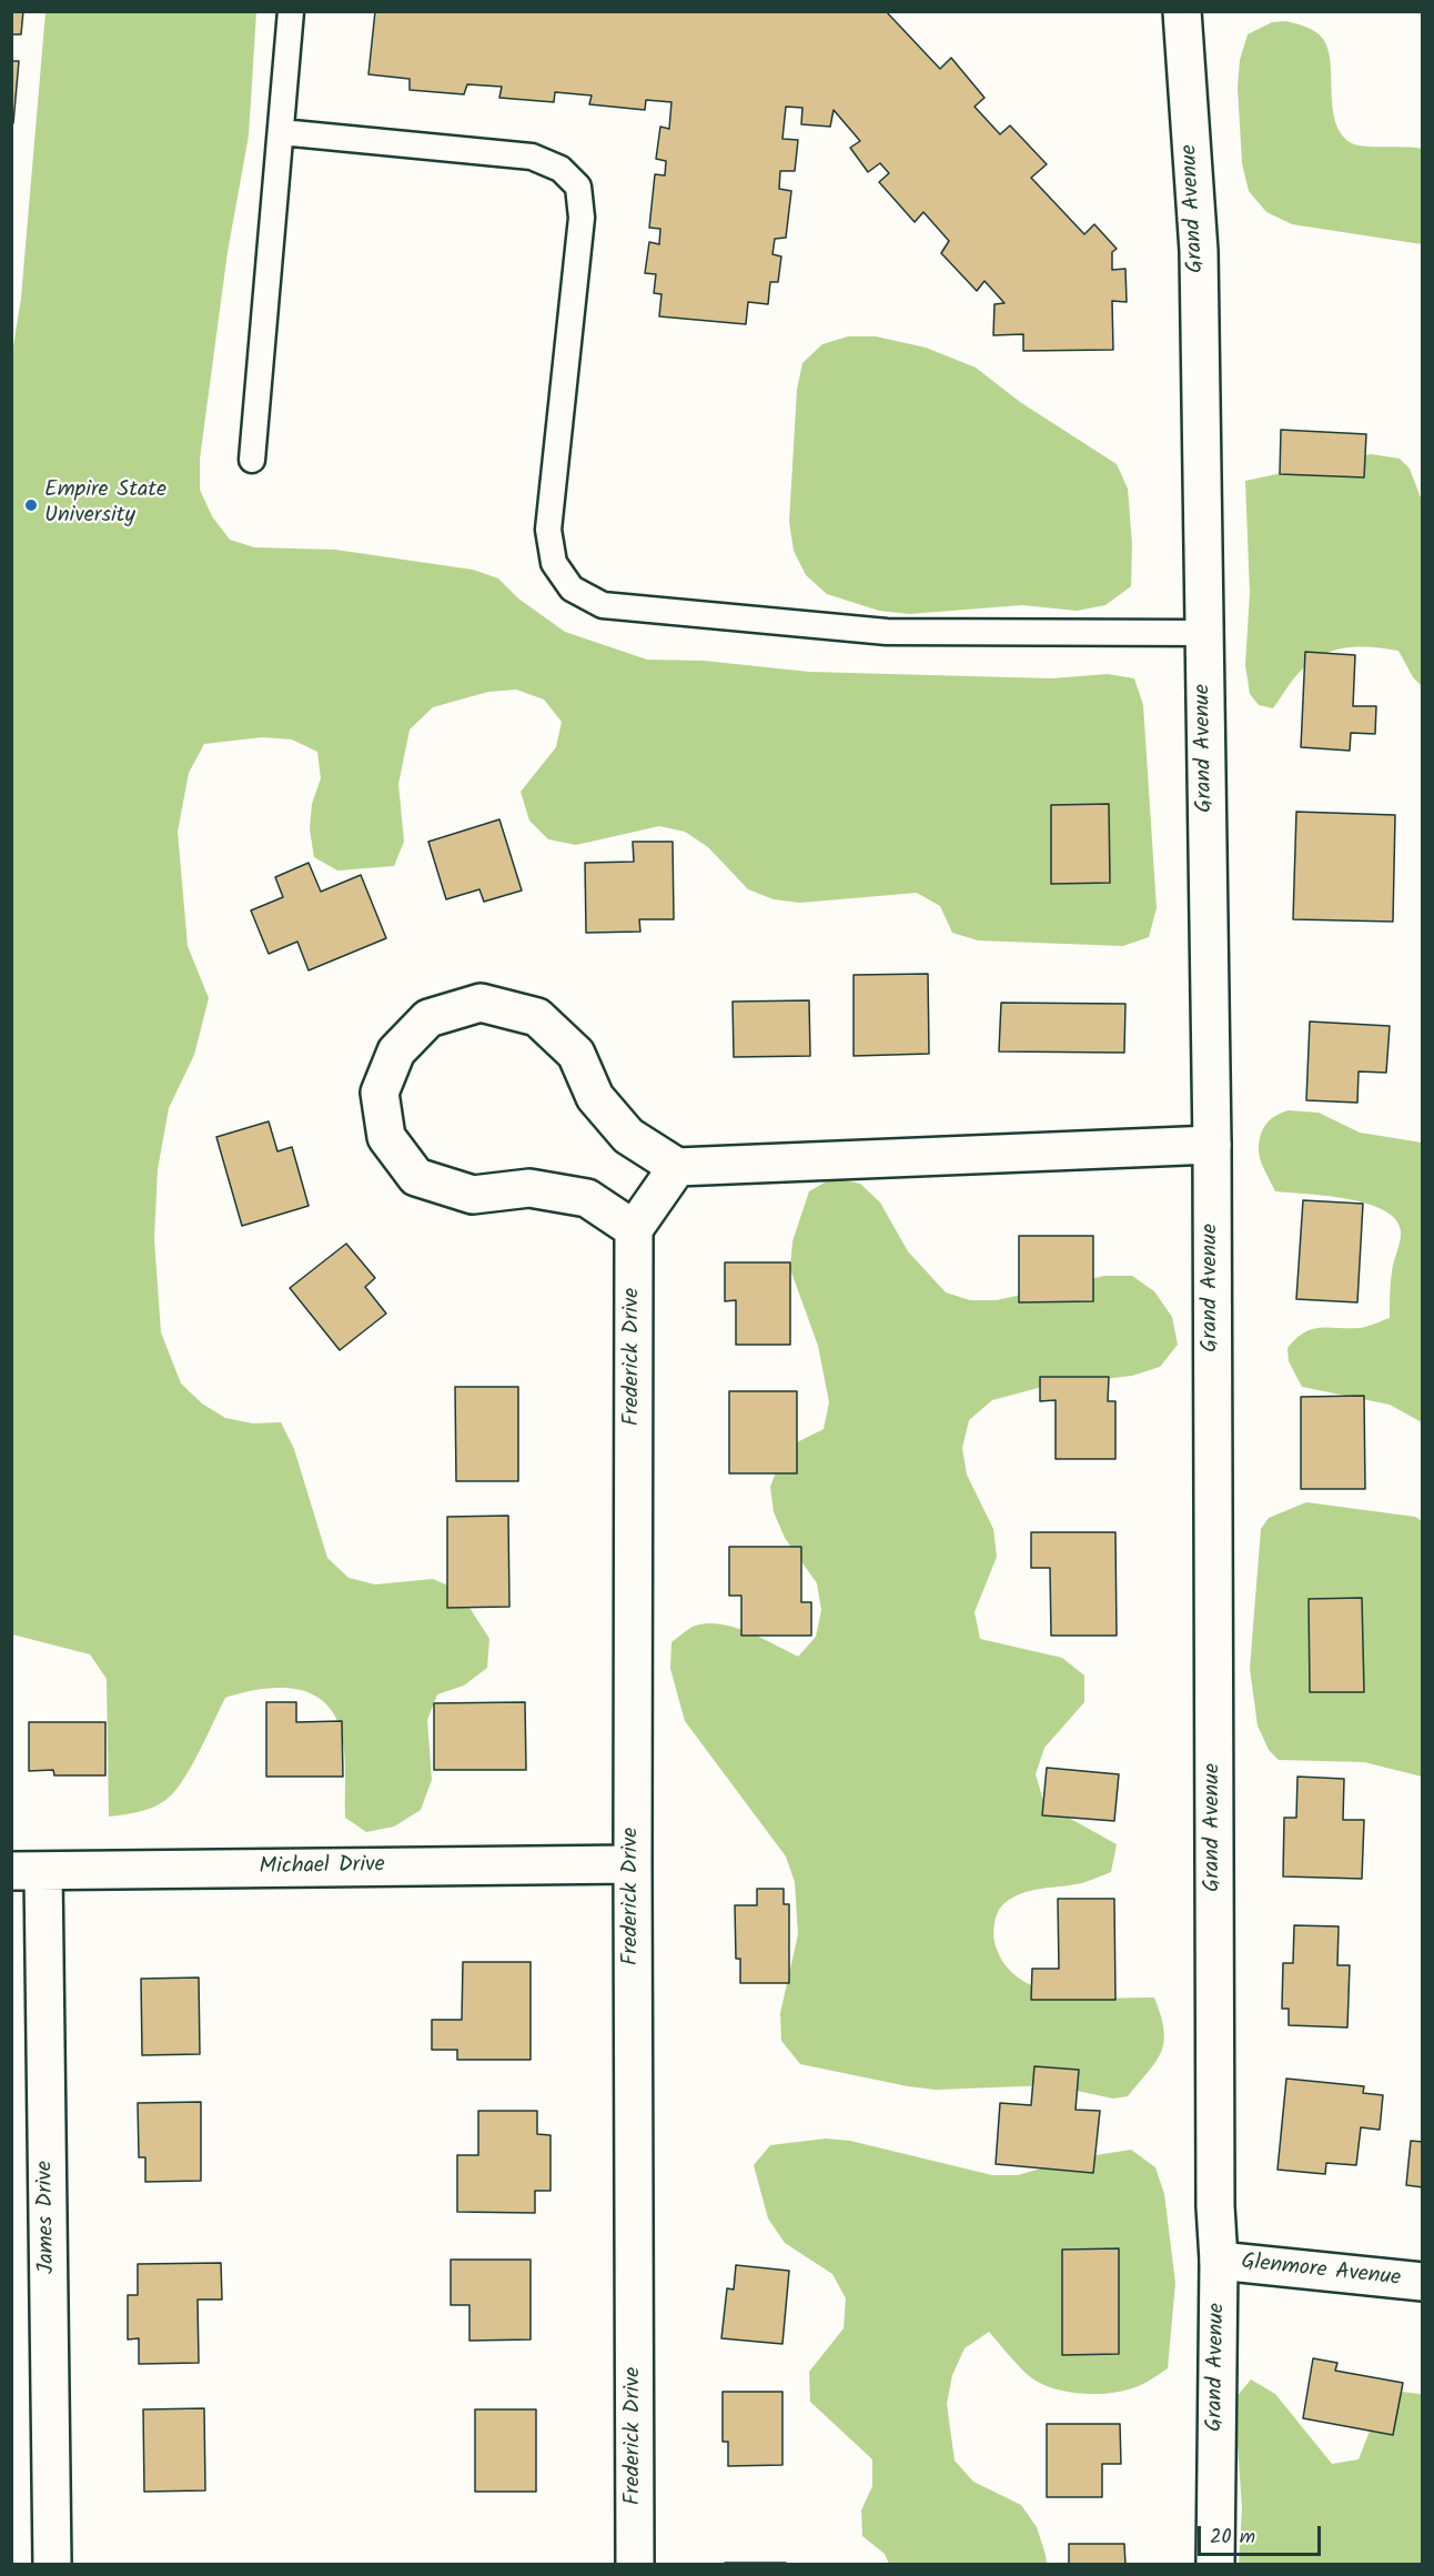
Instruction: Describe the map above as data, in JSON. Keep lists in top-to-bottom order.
{
  "streets": {
    "street": [
      "Grand Avenue",
      "Frederick Drive",
      "Michael Drive",
      "James Drive",
      "Glenmore Avenue"
    ]
  },
  "crossings": [
    ["Grand Avenue", "Glenmore Avenue"],
    ["Frederick Drive", "Michael Drive"],
    ["Michael Drive", "James Drive"]
  ],
  "places": ["Empire State University"],
  "scale_bar": "20 m"
}
